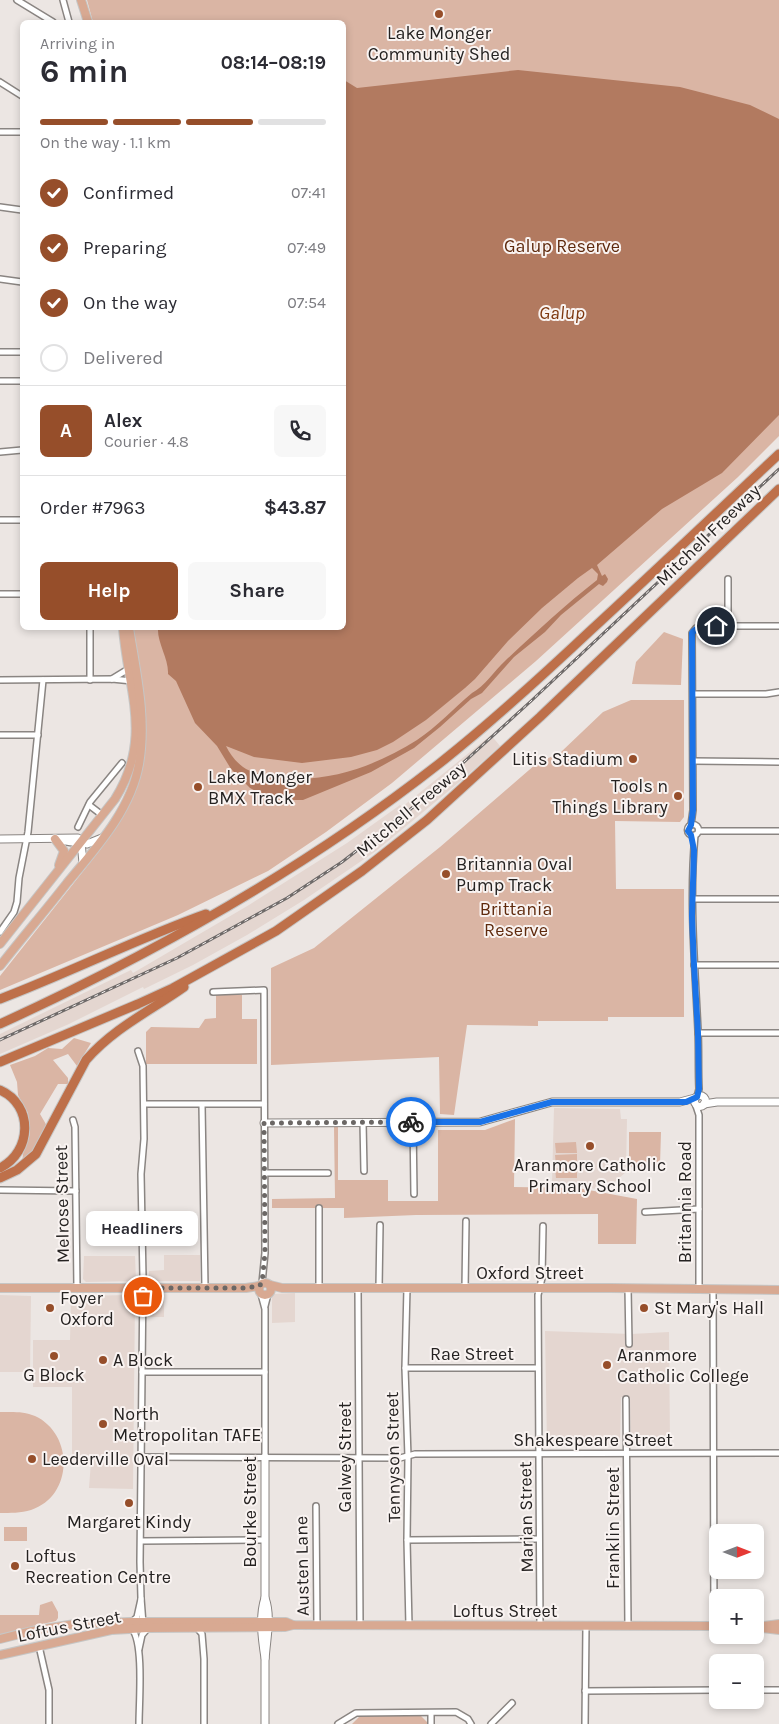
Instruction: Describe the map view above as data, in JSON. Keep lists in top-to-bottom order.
{
  "streets": {
    "highway": ["Mitchell Freeway"],
    "main road": ["Oxford Street", "Loftus Street"],
    "street": [
      "Britannia Road",
      "Melrose Street",
      "Rae Street",
      "Shakespeare Street",
      "Galwey Street",
      "Tennyson Street",
      "Bourke Street",
      "Marian Street",
      "Franklin Street",
      "Austen Lane"
    ]
  },
  "crossings": [
    ["Britannia Road", "Oxford Street"],
    ["Oxford Street", "Galwey Street"],
    ["Oxford Street", "Tennyson Street"],
    ["Oxford Street", "Bourke Street"],
    ["Oxford Street", "Marian Street"],
    ["Rae Street", "Tennyson Street"],
    ["Rae Street", "Marian Street"],
    ["Shakespeare Street", "Galwey Street"],
    ["Shakespeare Street", "Tennyson Street"],
    ["Shakespeare Street", "Bourke Street"],
    ["Shakespeare Street", "Marian Street"],
    ["Shakespeare Street", "Franklin Street"],
    ["Galwey Street", "Loftus Street"],
    ["Tennyson Street", "Loftus Street"],
    ["Bourke Street", "Loftus Street"],
    ["Marian Street", "Loftus Street"],
    ["Franklin Street", "Loftus Street"],
    ["Austen Lane", "Loftus Street"]
  ],
  "water": ["Galup"],
  "parks": ["Galup Reserve", "Brittania Reserve"],
  "places": [
    "Lake Monger Community Shed",
    "Litis Stadium",
    "Lake Monger BMX Track",
    "Tools n Things Library",
    "Britannia Oval Pump Track",
    "Aranmore Catholic Primary School",
    "Headliners",
    "Foyer Oxford",
    "St Mary's Hall",
    "G Block",
    "A Block",
    "Aranmore Catholic College",
    "North Metropolitan TAFE",
    "Leederville Oval",
    "Margaret Kindy",
    "Loftus Recreation Centre"
  ],
  "north": "right",
  "page": {
    "heading": ["6 min", "Arriving in", "08:14–08:19"],
    "panel": [
      "Alex",
      "Courier · 4.8",
      "Order #7963",
      "$43.87"
    ],
    "bar": "On the way · 1.1 km",
    "list": [
      ["Confirmed", "07:41"],
      ["Preparing", "07:49"],
      ["On the way", "07:54"],
      "Delivered"
    ],
    "round": "A",
    "buttons": ["Help", "Share"],
    "bubble": "Headliners",
    "map_buttons": ["+", "−"]
  }
}
